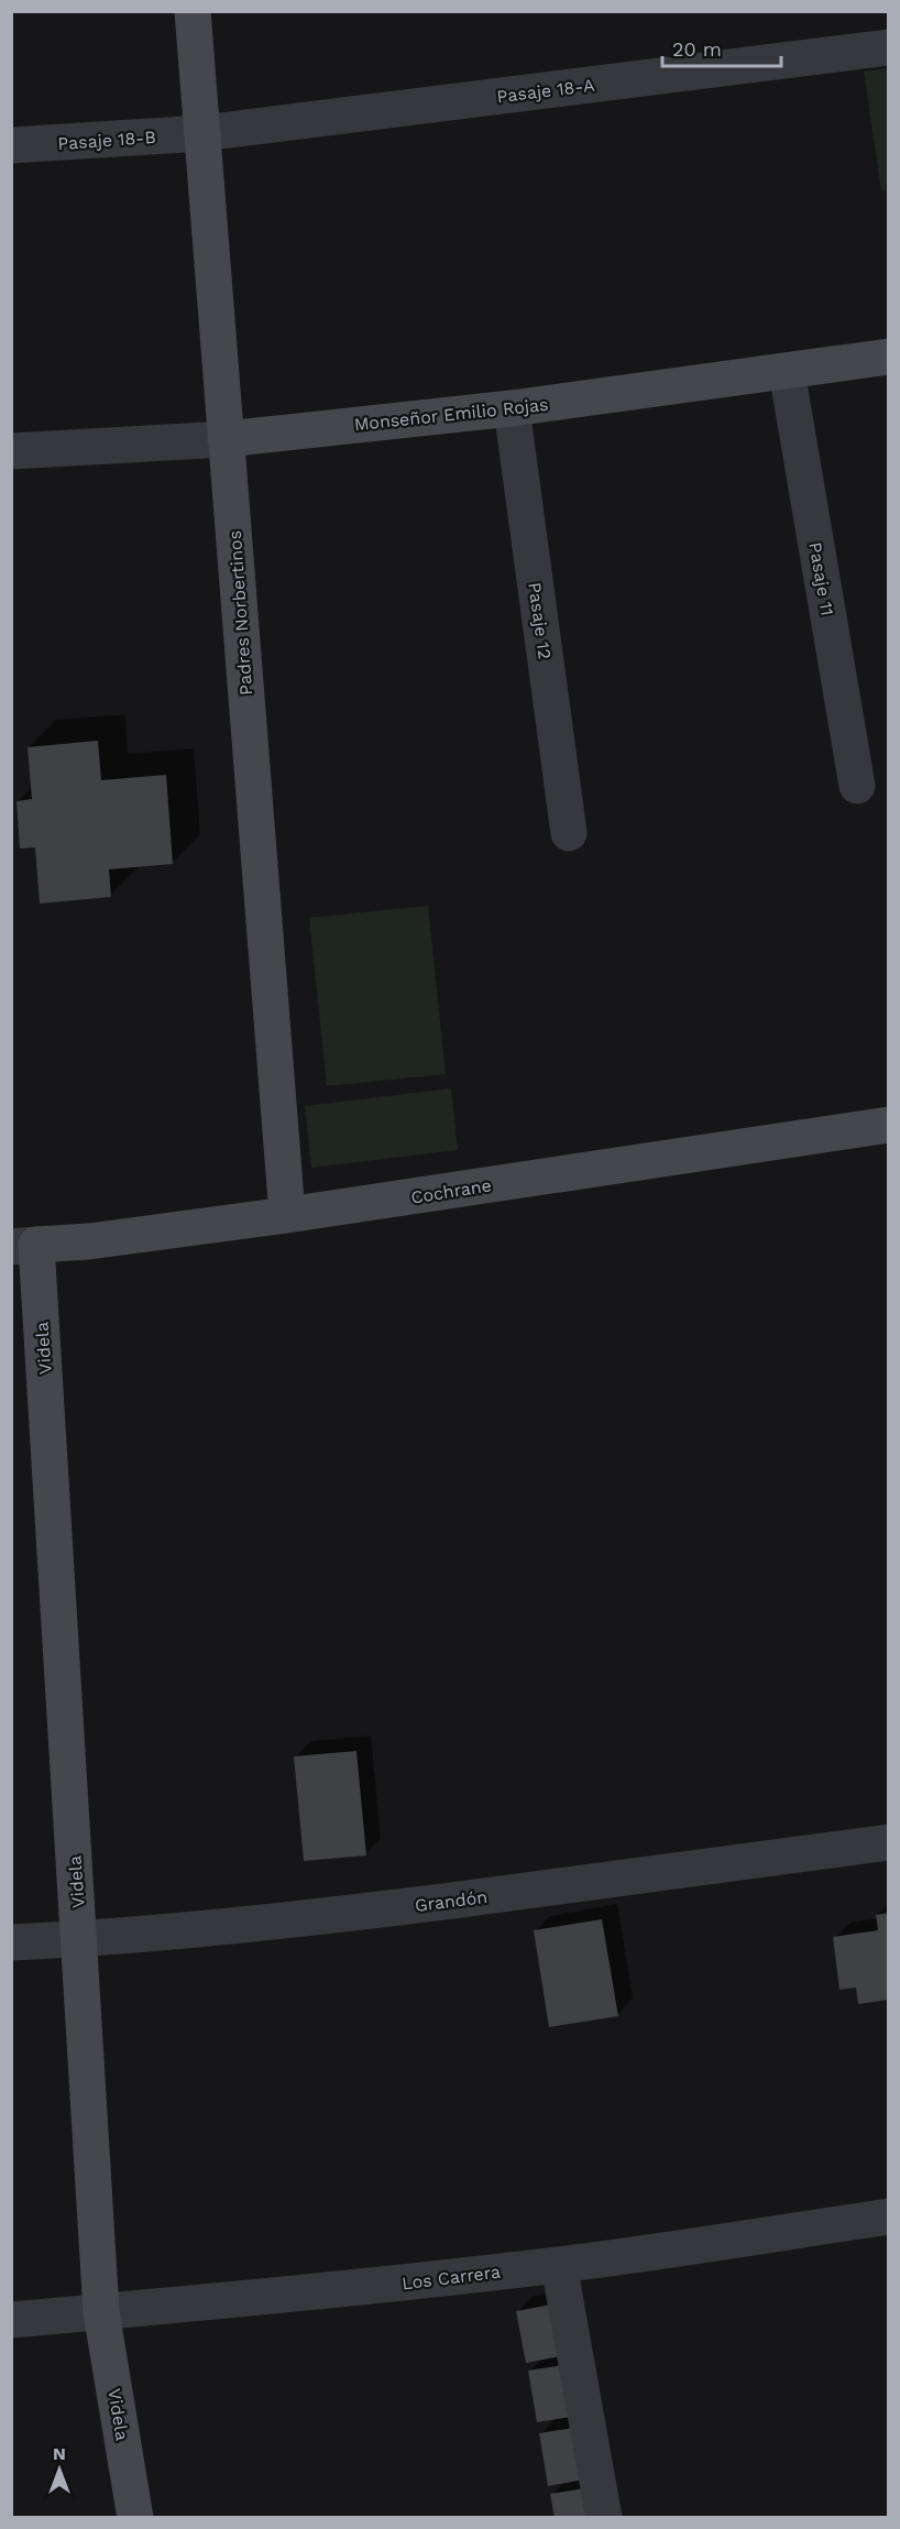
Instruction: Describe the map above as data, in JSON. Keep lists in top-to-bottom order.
{
  "streets": {
    "street": [
      "Pasaje 18-A",
      "Pasaje 18-B",
      "Monseñor Emilio Rojas",
      "Pasaje 11",
      "Padres Norbertinos",
      "Pasaje 12",
      "Cochrane",
      "Videla",
      "Grandón",
      "Los Carrera"
    ]
  },
  "crossings": [
    ["Pasaje 18-A", "Pasaje 18-B"],
    ["Pasaje 18-A", "Padres Norbertinos"],
    ["Pasaje 18-B", "Padres Norbertinos"],
    ["Monseñor Emilio Rojas", "Pasaje 11"],
    ["Monseñor Emilio Rojas", "Padres Norbertinos"],
    ["Monseñor Emilio Rojas", "Pasaje 12"],
    ["Padres Norbertinos", "Cochrane"],
    ["Cochrane", "Videla"],
    ["Videla", "Grandón"],
    ["Videla", "Los Carrera"]
  ],
  "scale_bar": "20 m",
  "north": "top"
}
